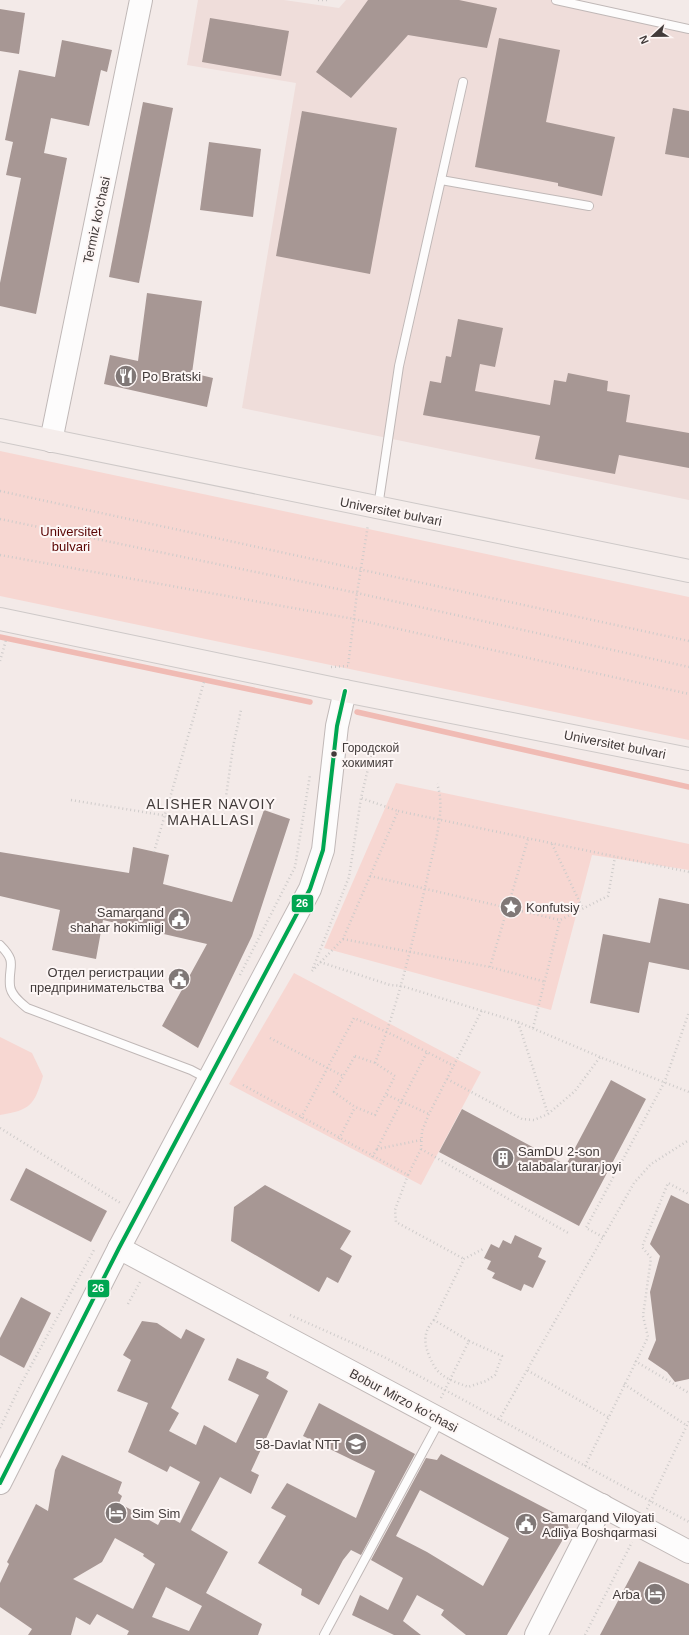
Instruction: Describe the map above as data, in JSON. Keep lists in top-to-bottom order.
{
  "streets": {
    "main road": ["Termiz ko'chasi", "Universitet bulvari", "Bobur Mirzo ko'chasi"]
  },
  "crossings": [
    ["Termiz ko'chasi", "Universitet bulvari"]
  ],
  "districts": ["ALISHER NAVOIY MAHALLASI"],
  "parks": ["Universitet bulvari"],
  "places": {
    "restaurant": ["Po Bratski"],
    "other": ["Городской хокимият"],
    "place": ["Konfutsiy"],
    "public building": ["Samarqand shahar hokimligi", "Отдел регистрации предпринимательства", "Samarqand Viloyati Adliya Boshqarmasi"],
    "building": ["SamDU 2-son talabalar turar joyi"],
    "school or university": ["58-Davlat NTT"],
    "hotel": ["Sim Sim", "Arba"]
  },
  "lines": ["transit line 26"],
  "north": "left"
}
